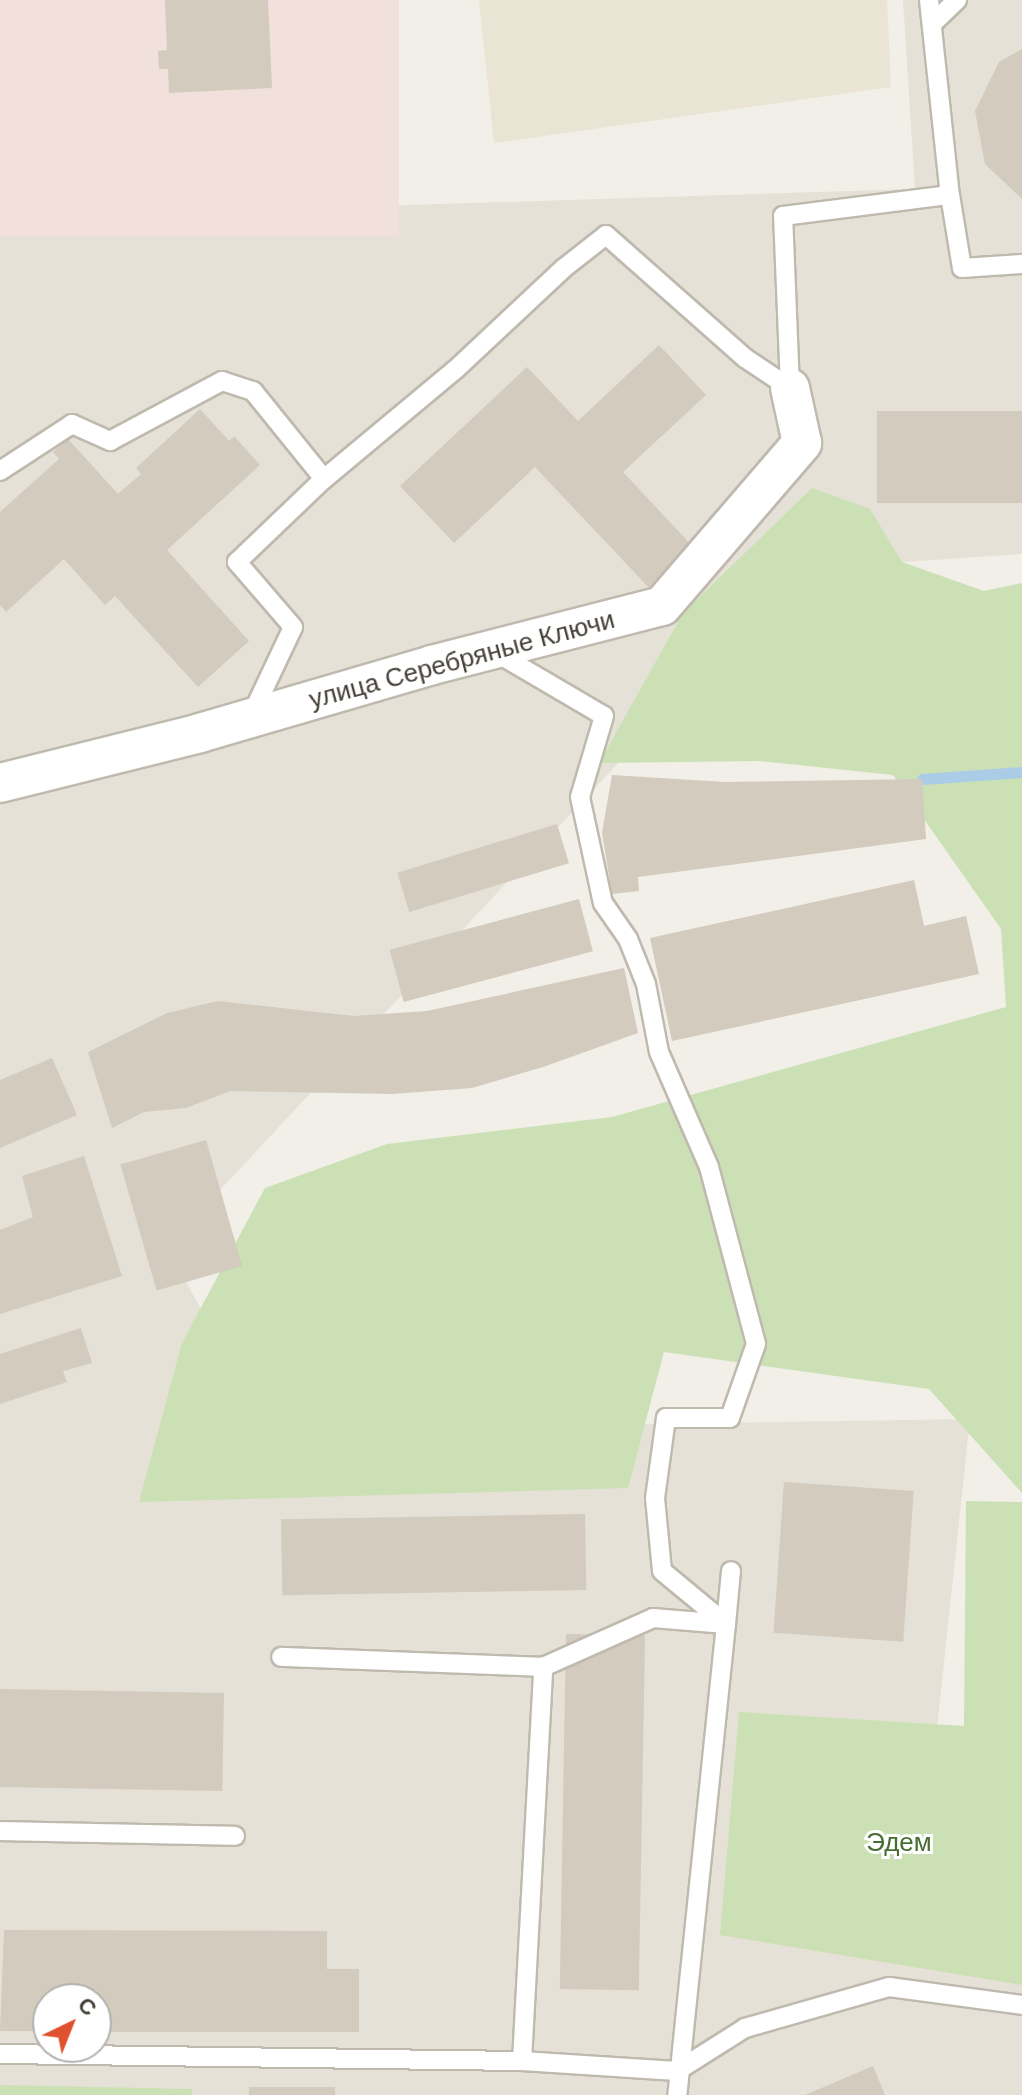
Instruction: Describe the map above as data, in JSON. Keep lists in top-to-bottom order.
{
  "streets": {
    "street": ["улица Серебряные Ключи"]
  },
  "parks": ["Эдем"],
  "north": "top right"
}
